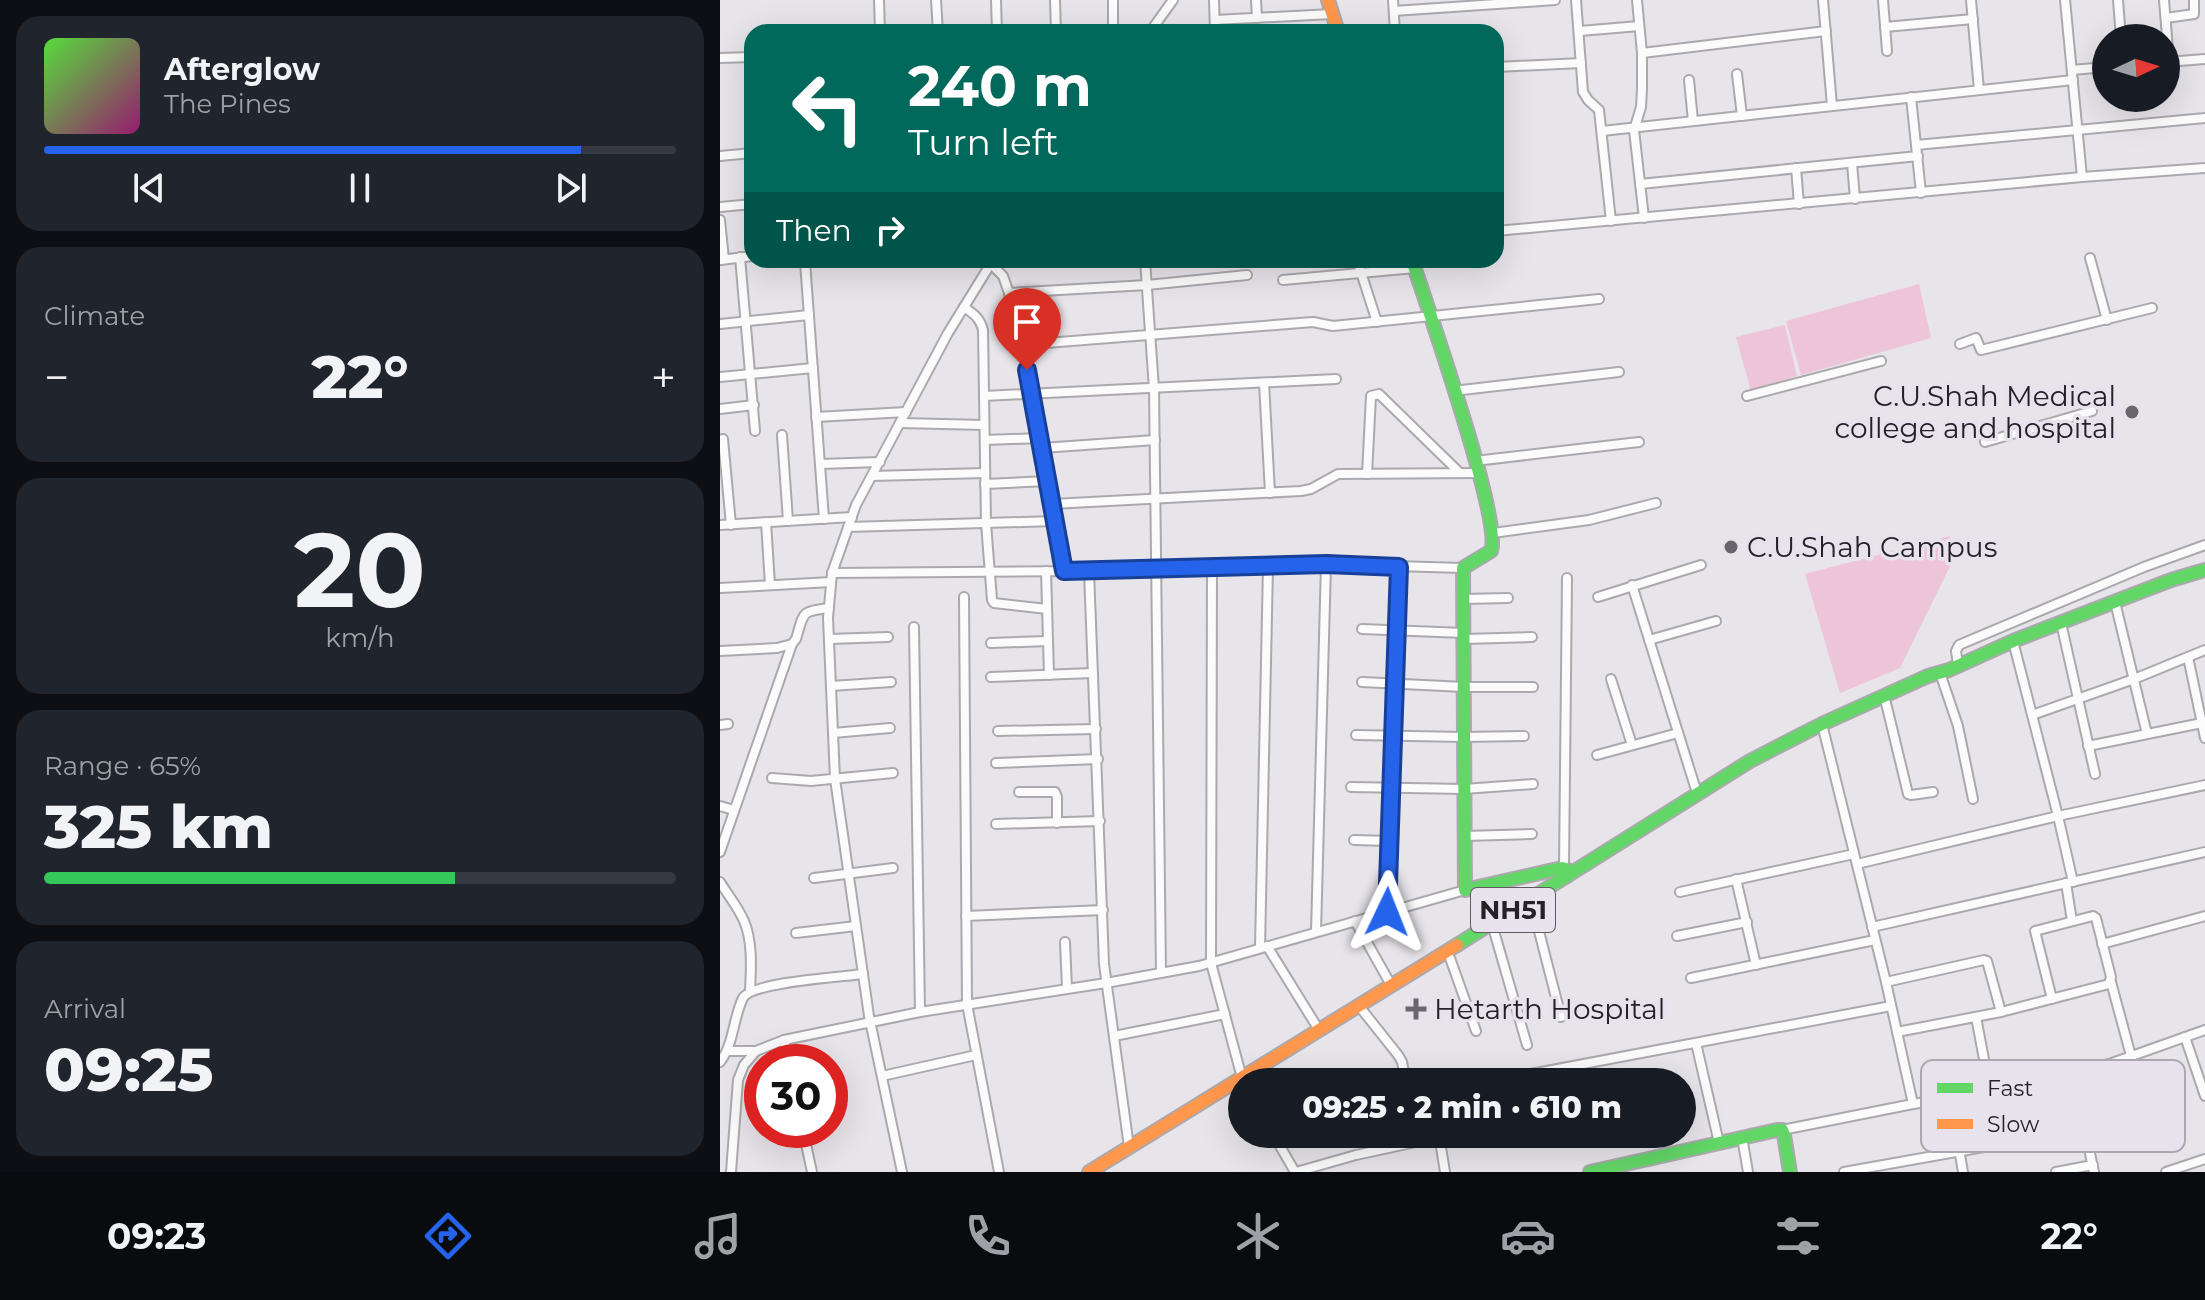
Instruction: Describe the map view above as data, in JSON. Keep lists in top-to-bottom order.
{
  "streets": {
    "main road": ["NH51"]
  },
  "places": {
    "other": ["C.U.Shah Medical college and hospital", "C.U.Shah Campus"],
    "health": ["Hetarth Hospital"]
  },
  "legend": ["Fast", "Slow"],
  "north": "right",
  "page": {
    "turn": ["240 m", "Turn left"],
    "song": ["Afterglow", "The Pines"],
    "then": "Then",
    "tile": [
      "Climate",
      ["20", "km/h"],
      ["Range · 65%", "325 km"],
      ["Arrival", "09:25"]
    ],
    "heat": ["−", "22°", "+"],
    "limit": "30",
    "trip": "09:25 · 2 min · 610 m",
    "tabs": ["09:23", "22°"]
  }
}
